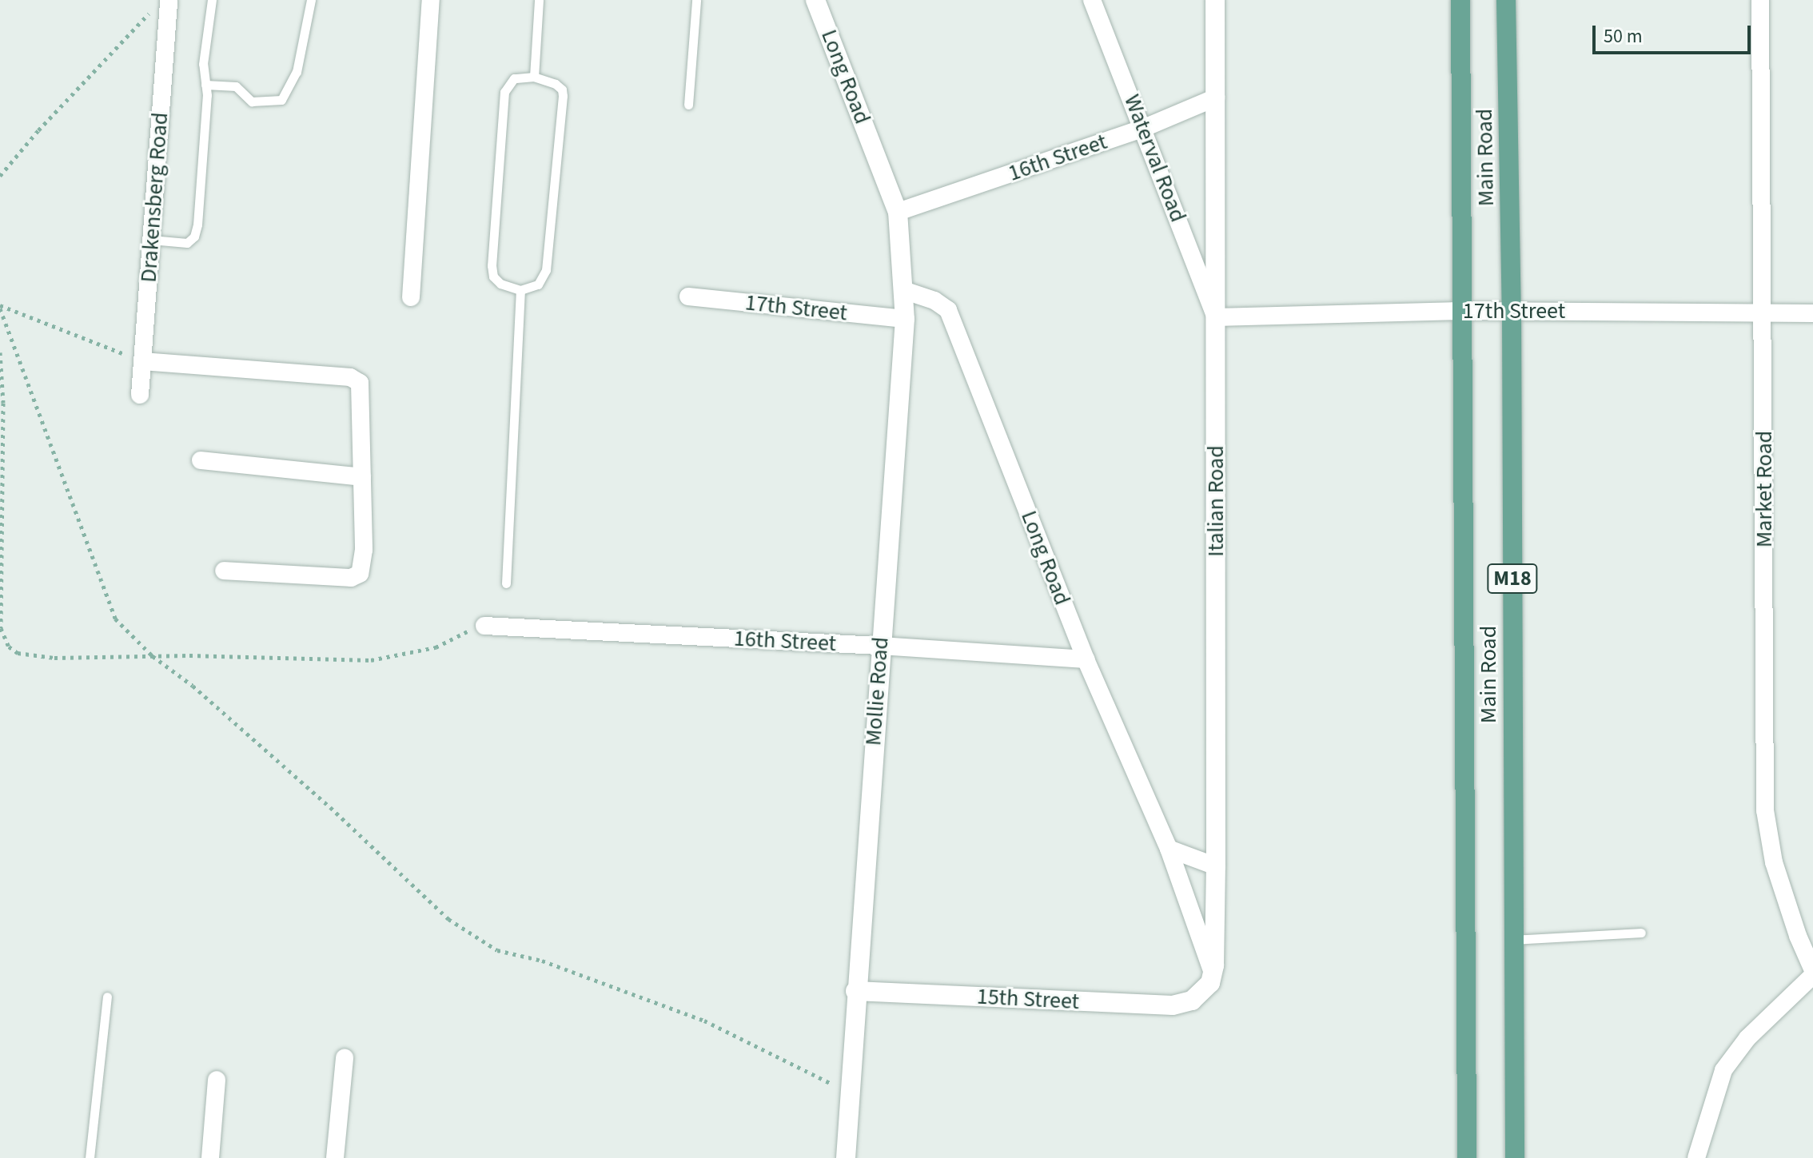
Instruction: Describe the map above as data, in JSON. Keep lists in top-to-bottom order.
{
  "streets": {
    "main road": ["Main Road", "M18"],
    "street": [
      "Long Road",
      "16th Street",
      "Waterval Road",
      "Drakensberg Road",
      "17th Street",
      "Market Road",
      "Italian Road",
      "Mollie Road",
      "15th Street"
    ]
  },
  "crossings": [
    ["Long Road", "16th Street"],
    ["Long Road", "Italian Road"],
    ["Long Road", "Mollie Road"],
    ["Long Road", "15th Street"],
    ["16th Street", "Waterval Road"],
    ["16th Street", "Italian Road"],
    ["16th Street", "Mollie Road"],
    ["Main Road", "17th Street"],
    ["Waterval Road", "17th Street"],
    ["Waterval Road", "Italian Road"],
    ["17th Street", "Market Road"],
    ["17th Street", "Italian Road"],
    ["17th Street", "Mollie Road"],
    ["Italian Road", "15th Street"],
    ["Mollie Road", "15th Street"]
  ],
  "scale_bar": "50 m"
}
